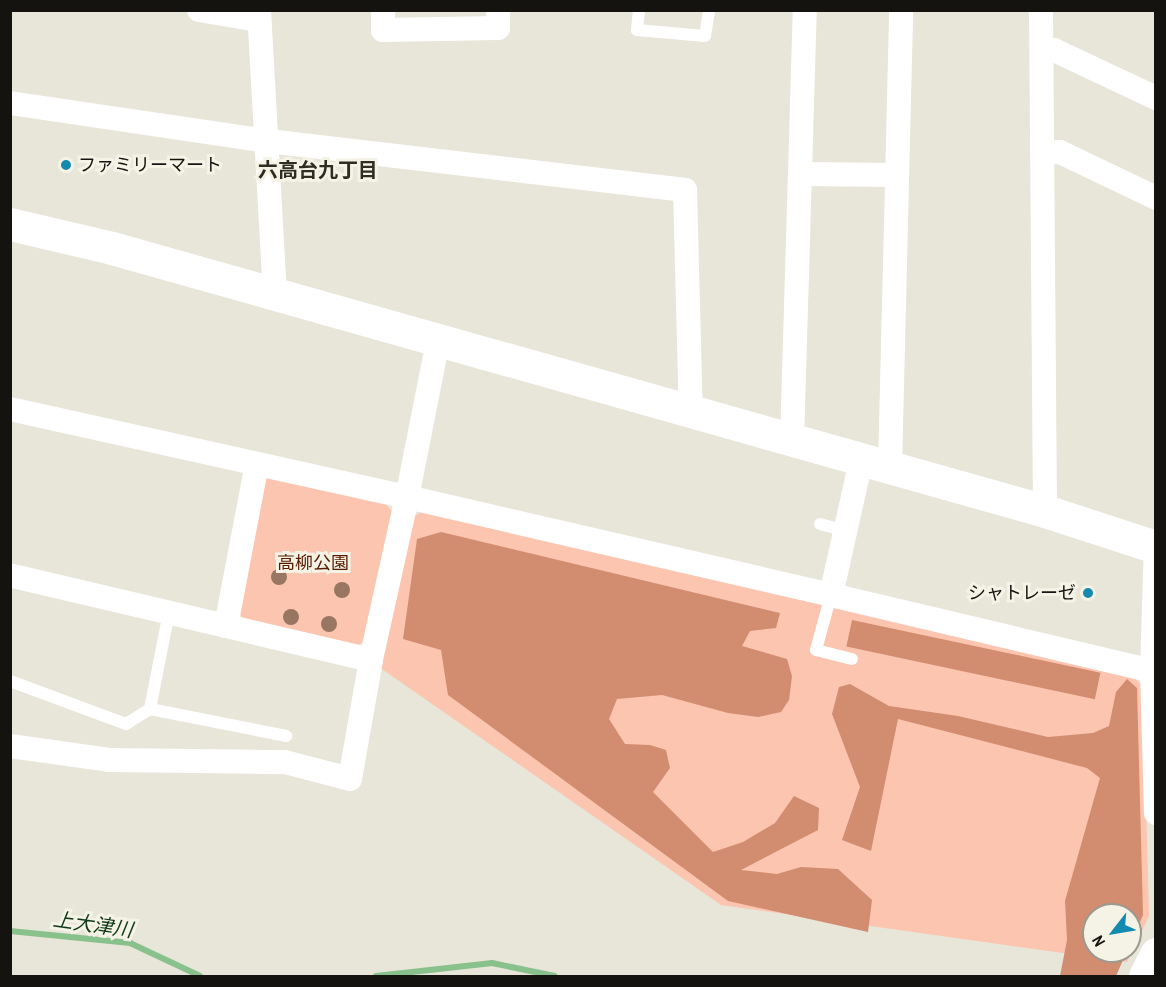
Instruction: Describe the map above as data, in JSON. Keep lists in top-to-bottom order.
{
  "districts": ["六高台九丁目"],
  "water": ["上大津川"],
  "parks": ["高柳公園"],
  "places": ["ファミリーマート", "シャトレーゼ"],
  "north": "bottom left"
}
